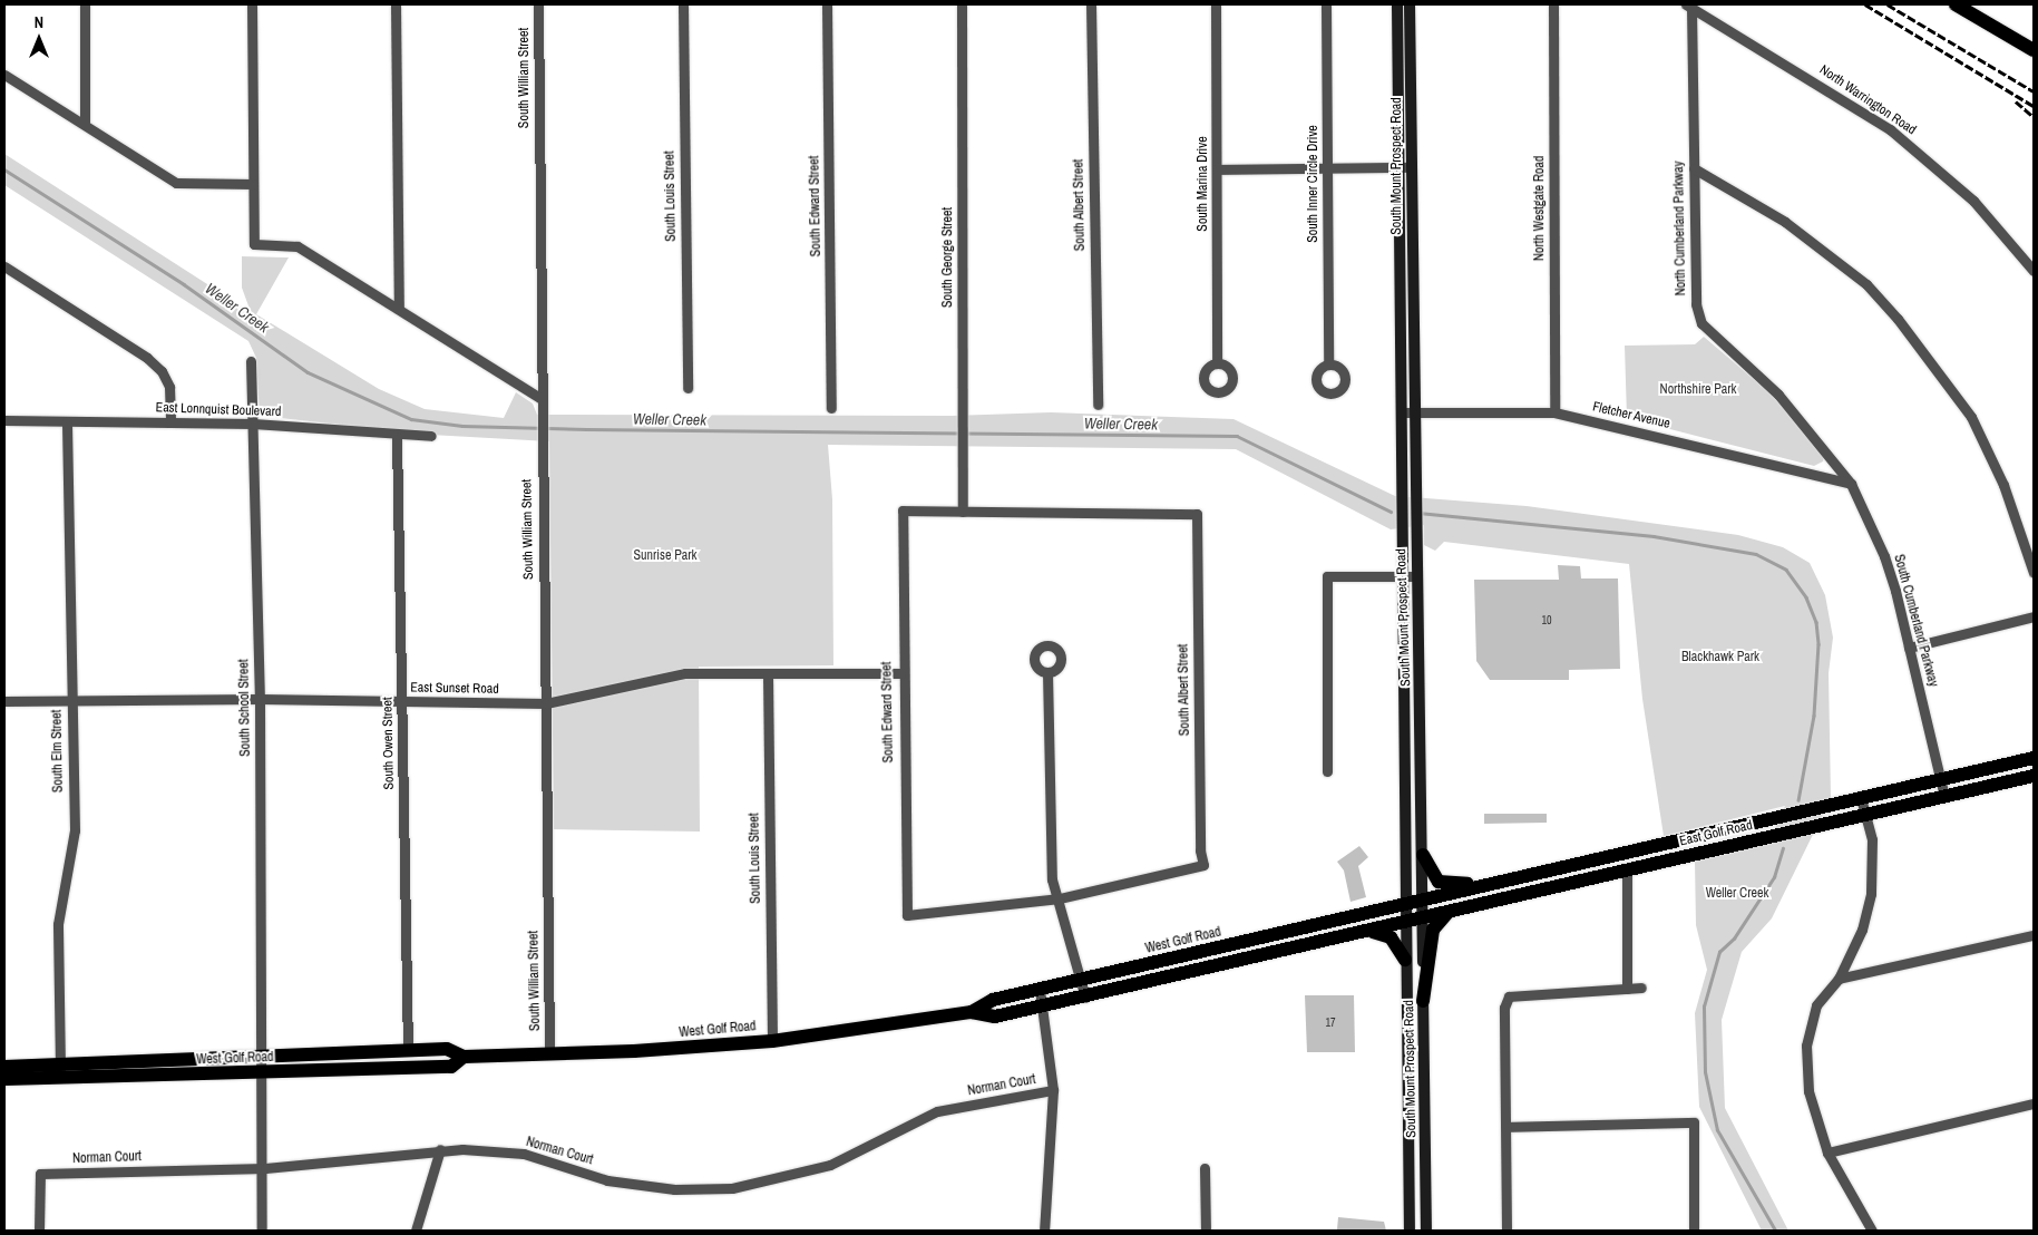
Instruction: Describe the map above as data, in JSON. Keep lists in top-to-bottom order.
{
  "streets": {
    "main road": ["South Mount Prospect Road", "East Golf Road", "West Golf Road"],
    "street": [
      "South William Street",
      "North Warrington Road",
      "South Marina Drive",
      "South Inner Circle Drive",
      "South Louis Street",
      "South Albert Street",
      "South Edward Street",
      "North Westgate Road",
      "North Cumberland Parkway",
      "South George Street",
      "East Lonnquist Boulevard",
      "Fletcher Avenue",
      "South Cumberland Parkway",
      "East Sunset Road",
      "South School Street",
      "South Owen Street",
      "South Elm Street",
      "Norman Court"
    ]
  },
  "crossings": [
    ["South William Street", "East Sunset Road"],
    ["South William Street", "West Golf Road"],
    ["North Warrington Road", "North Cumberland Parkway"],
    ["South Mount Prospect Road", "Fletcher Avenue"],
    ["South Mount Prospect Road", "East Golf Road"],
    ["South Mount Prospect Road", "West Golf Road"],
    ["South Louis Street", "East Sunset Road"],
    ["South Louis Street", "West Golf Road"],
    ["South Albert Street", "South Edward Street"],
    ["South Albert Street", "South George Street"],
    ["South Edward Street", "South George Street"],
    ["South Edward Street", "East Sunset Road"],
    ["North Westgate Road", "Fletcher Avenue"],
    ["North Cumberland Parkway", "South Cumberland Parkway"],
    ["East Lonnquist Boulevard", "South School Street"],
    ["East Lonnquist Boulevard", "South Owen Street"],
    ["East Lonnquist Boulevard", "South Elm Street"],
    ["Fletcher Avenue", "South Cumberland Parkway"],
    ["South Cumberland Parkway", "East Golf Road"],
    ["East Sunset Road", "South School Street"],
    ["East Sunset Road", "South Owen Street"],
    ["East Sunset Road", "South Elm Street"],
    ["South School Street", "West Golf Road"],
    ["South School Street", "Norman Court"],
    ["South Owen Street", "West Golf Road"],
    ["South Elm Street", "West Golf Road"],
    ["East Golf Road", "West Golf Road"]
  ],
  "water": ["Weller Creek"],
  "parks": [
    "Northshire Park",
    "Sunrise Park",
    "Blackhawk Park",
    "Weller Creek"
  ],
  "house_numbers": ["10", "17"],
  "north": "top"
}
